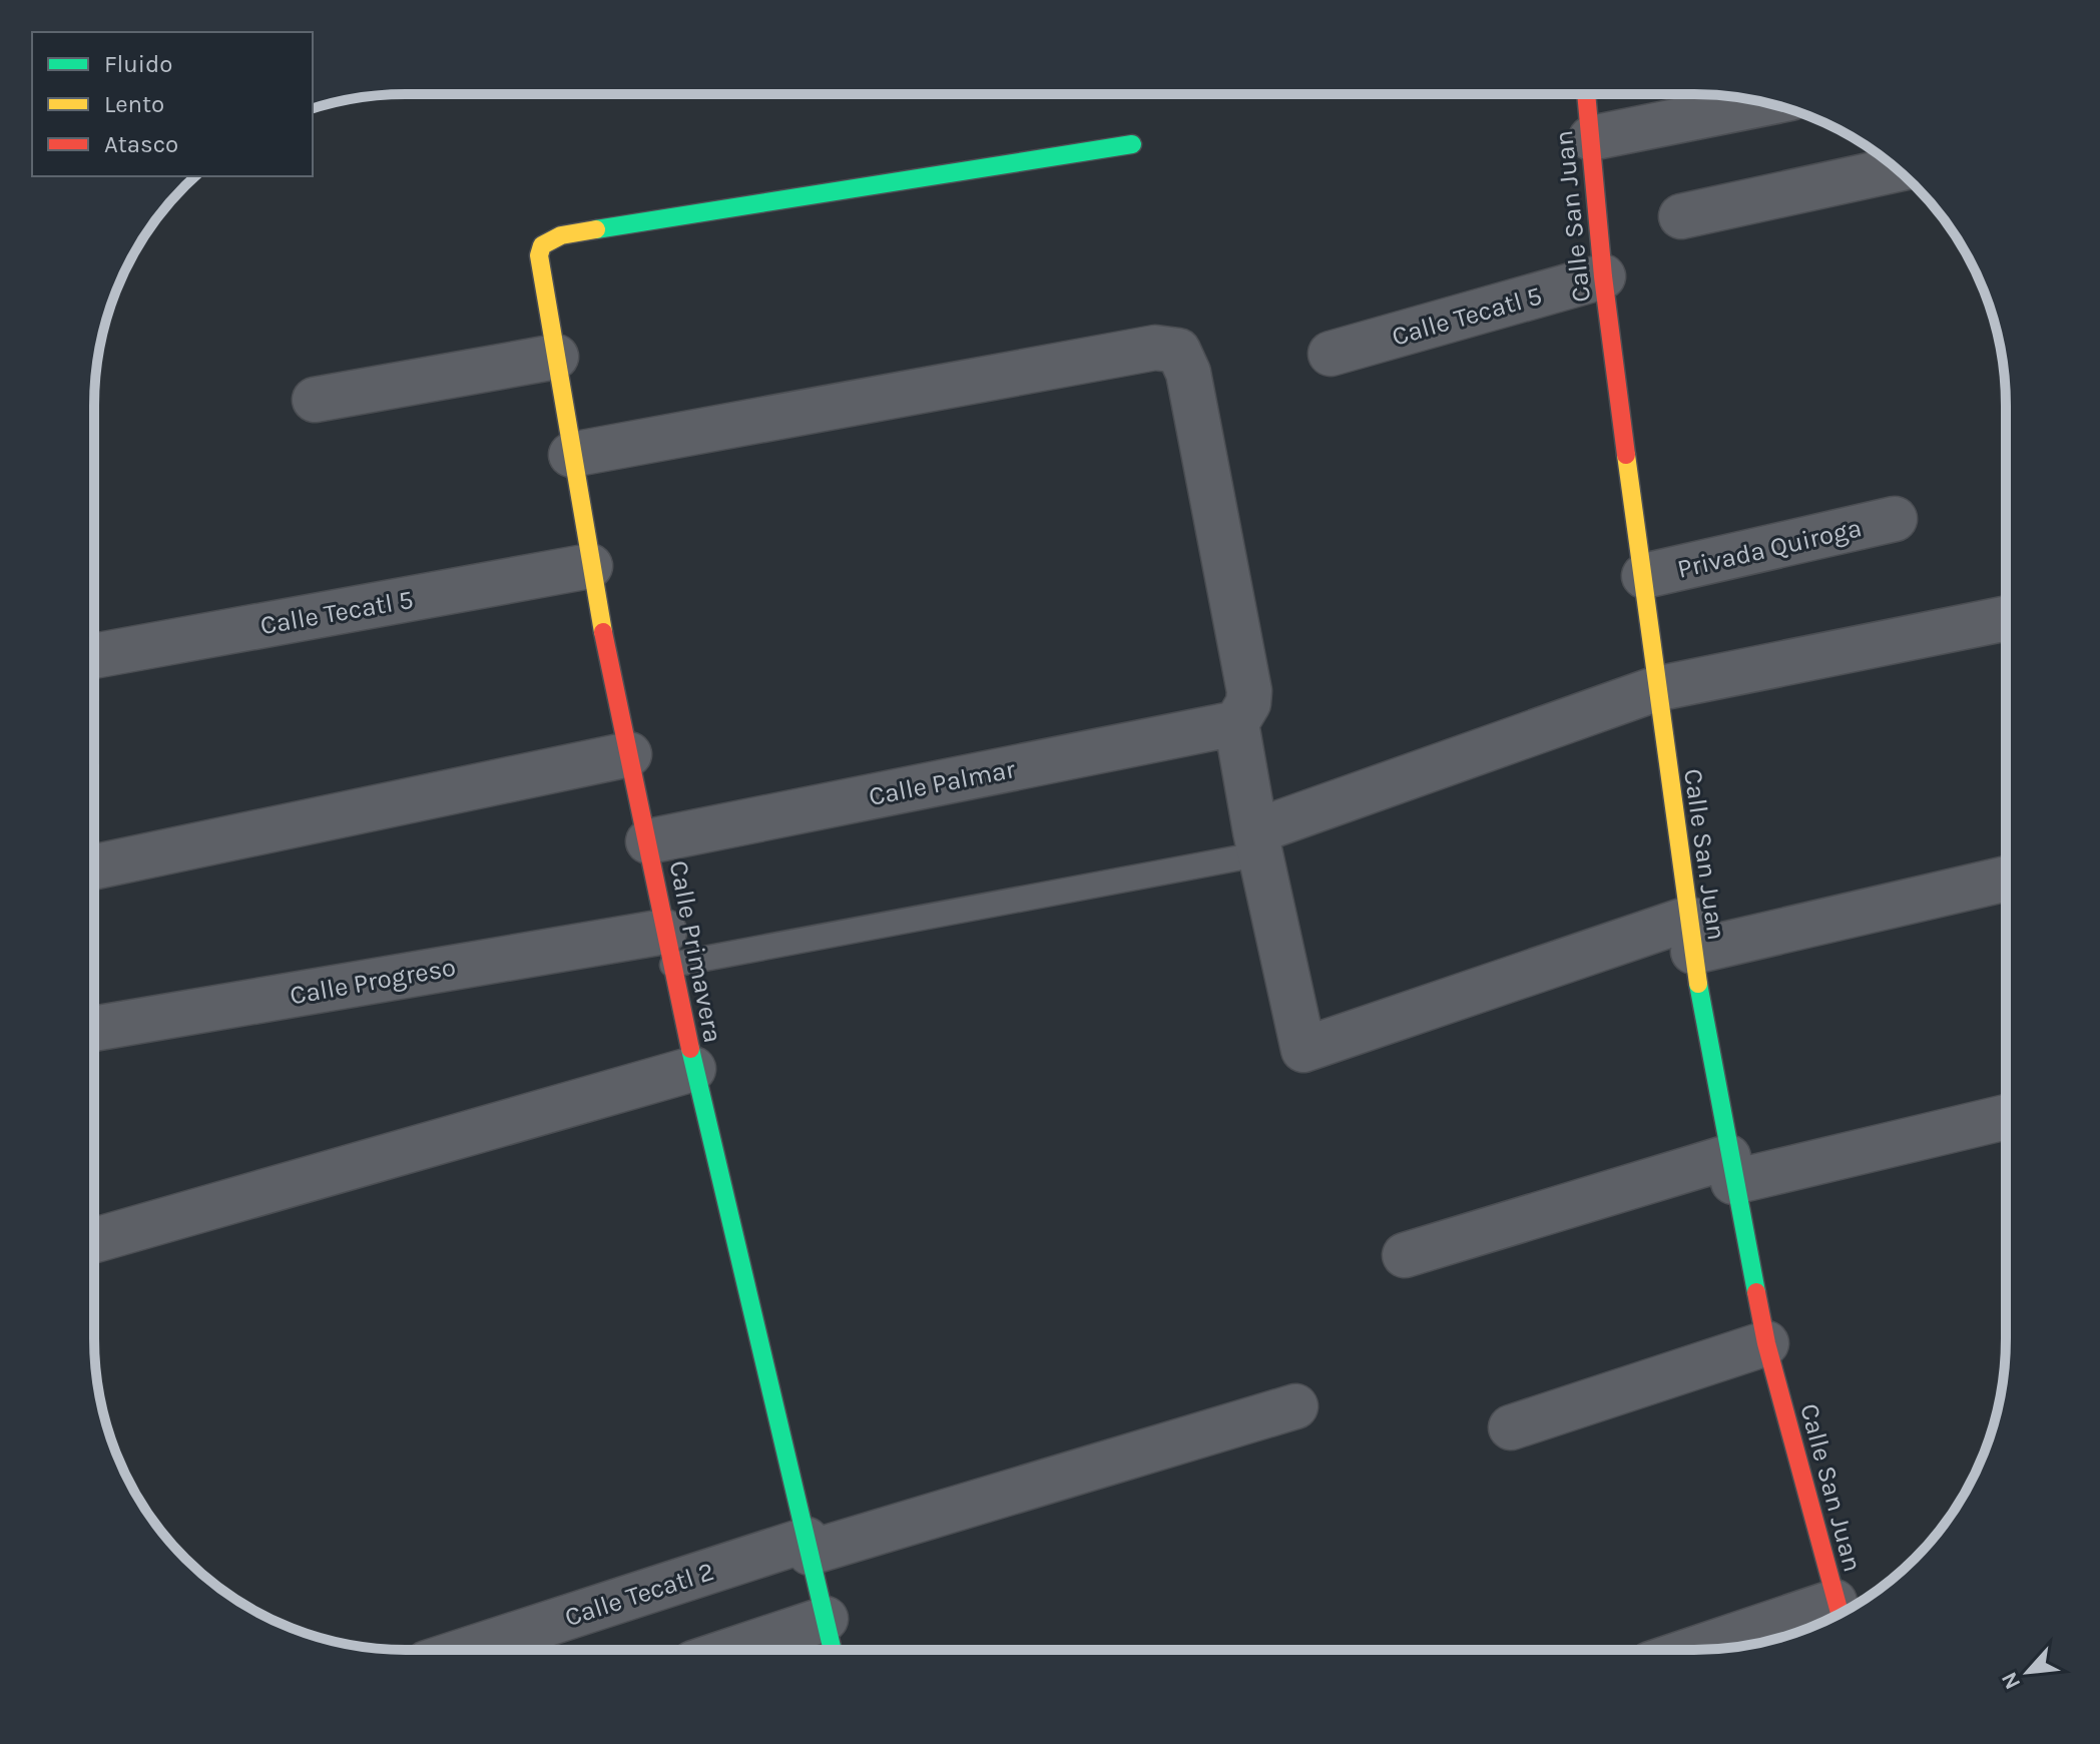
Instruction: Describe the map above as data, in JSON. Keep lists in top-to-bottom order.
{
  "streets": {
    "street": [
      "Calle San Juan",
      "Calle Tecatl 5",
      "Privada Quiroga",
      "Calle Palmar",
      "Calle Primavera",
      "Calle Progreso",
      "Calle Tecatl 2"
    ]
  },
  "crossings": [
    ["Calle San Juan", "Calle Tecatl 5"],
    ["Calle San Juan", "Privada Quiroga"],
    ["Calle Tecatl 5", "Calle Primavera"],
    ["Calle Palmar", "Calle Primavera"],
    ["Calle Primavera", "Calle Progreso"],
    ["Calle Primavera", "Calle Tecatl 2"]
  ],
  "legend": ["Fluido", "Lento", "Atasco"],
  "north": "bottom left"
}
